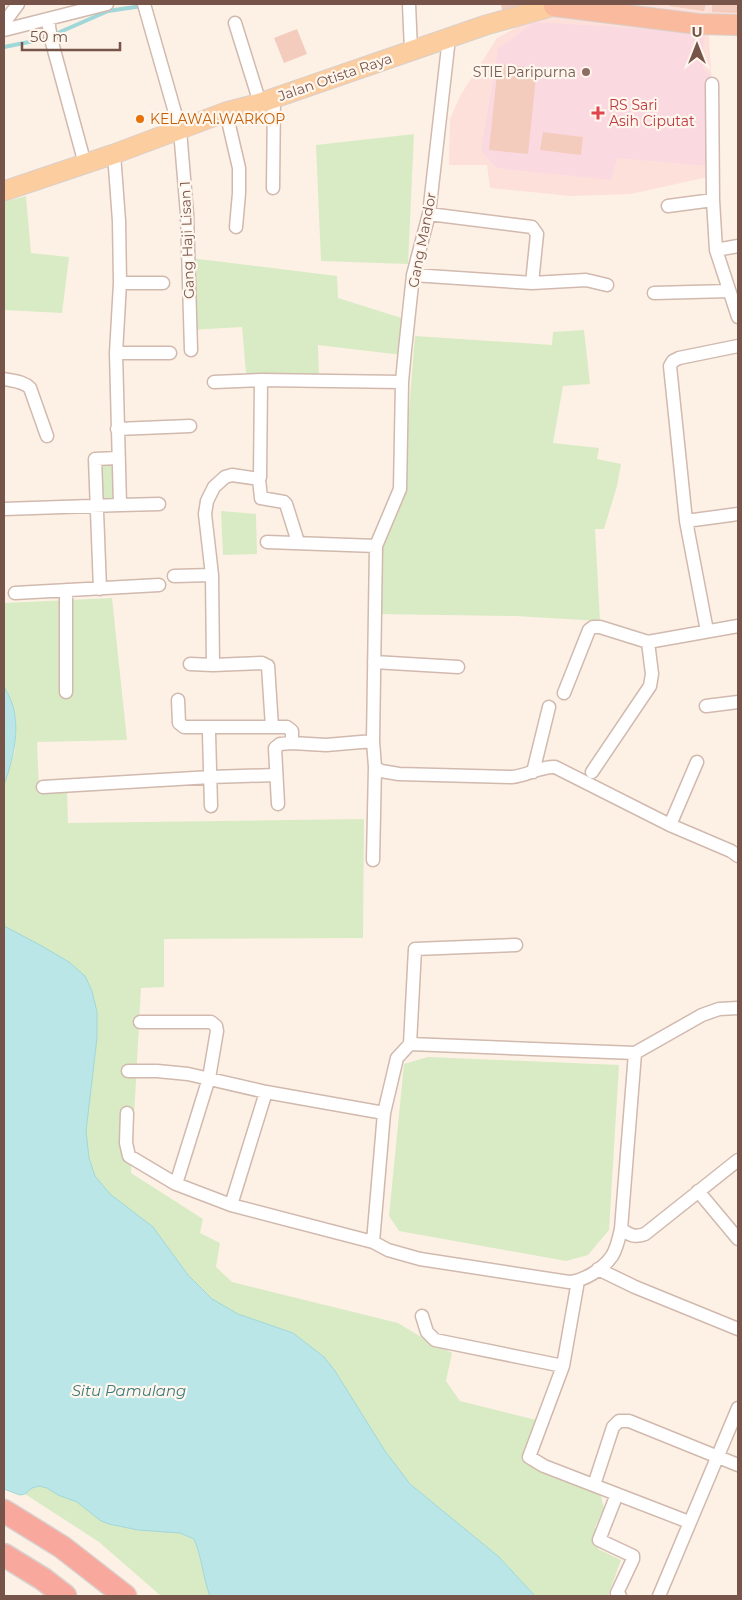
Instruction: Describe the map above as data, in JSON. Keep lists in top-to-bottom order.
{
  "streets": {
    "main road": ["Jalan Otista Raya"],
    "street": ["Gang Haji Lisan 1", "Gang Mandor"]
  },
  "crossings": [
    ["Jalan Otista Raya", "Gang Haji Lisan 1"],
    ["Jalan Otista Raya", "Gang Mandor"]
  ],
  "water": ["Situ Pamulang"],
  "places": {
    "other": ["STIE Paripurna", "KELAWAI.WARKOP"],
    "health": ["RS Sari Asih Ciputat"]
  },
  "scale_bar": "50 m",
  "north": "top"
}
